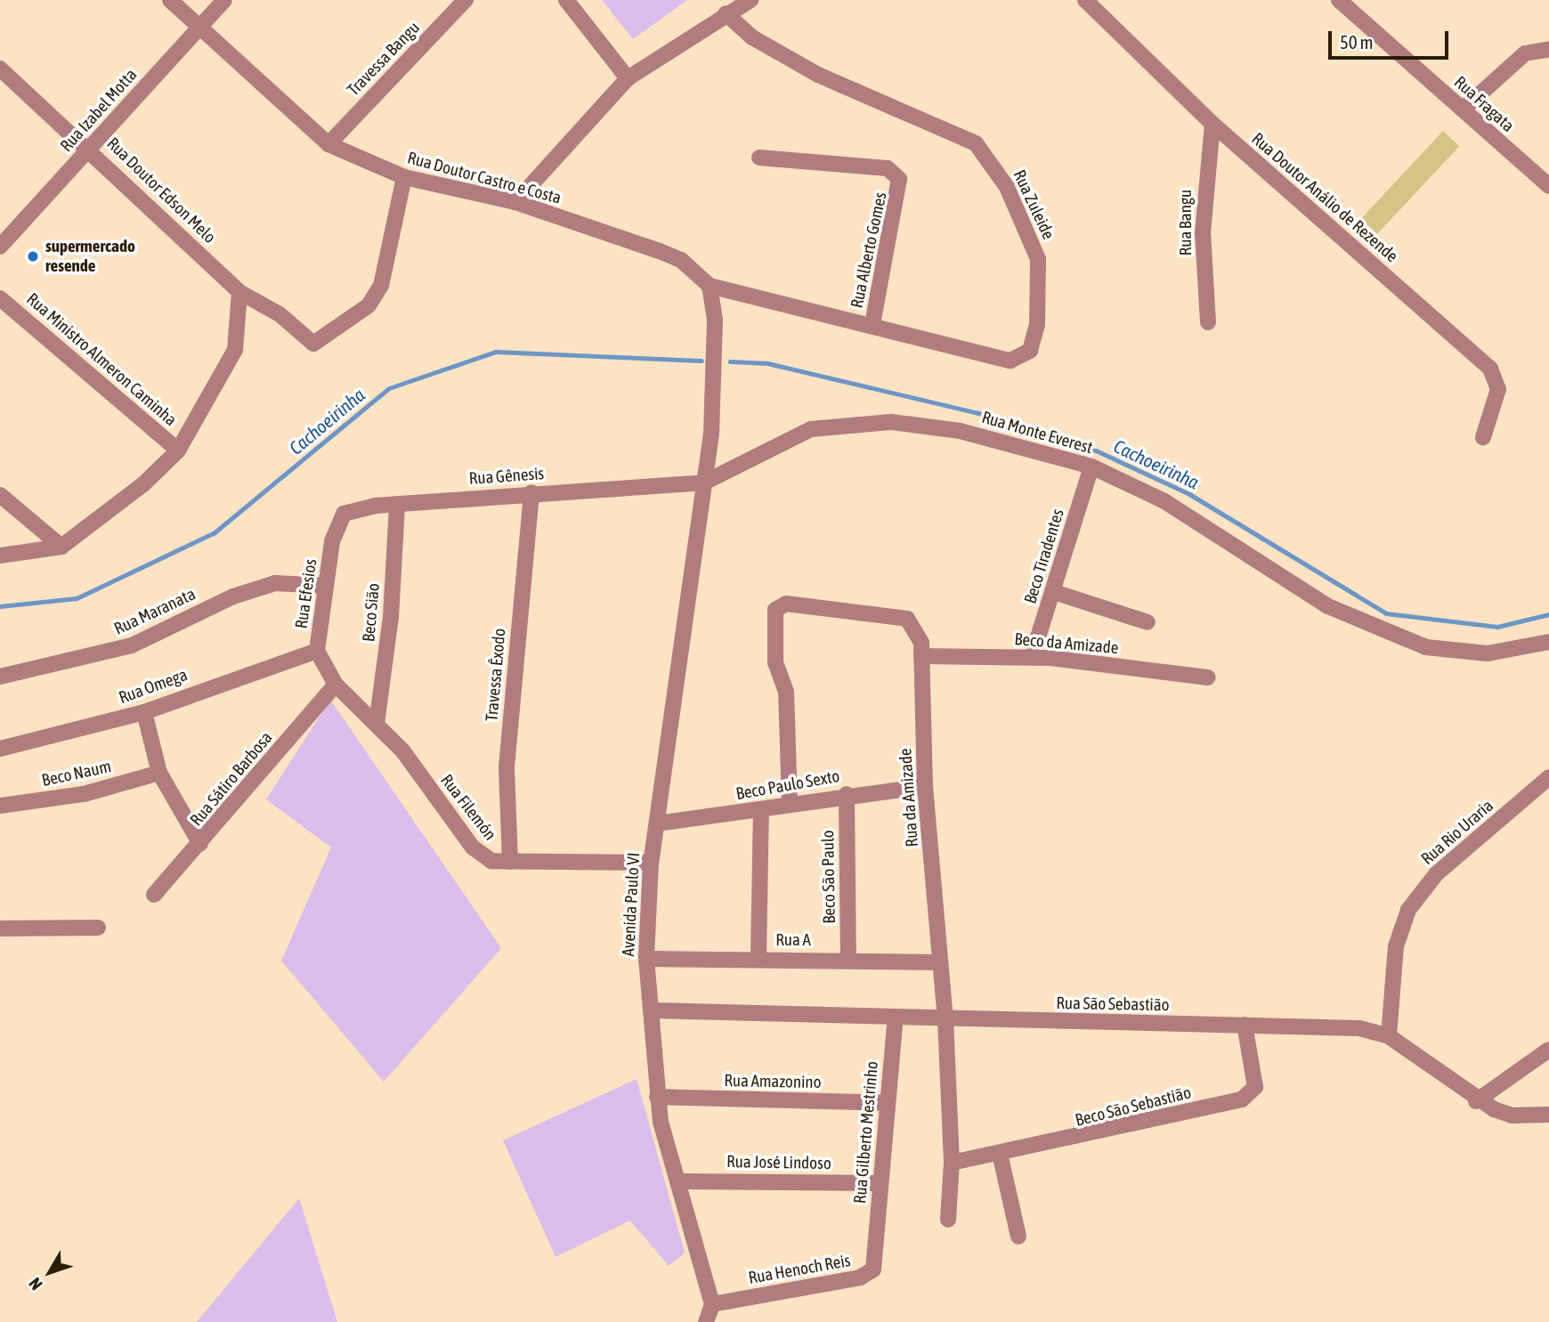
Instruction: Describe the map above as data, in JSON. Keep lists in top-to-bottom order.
{
  "streets": {
    "street": [
      "Travessa Bangu",
      "Rua Fragata",
      "Rua Izabel Motta",
      "Rua Doutor Castro e Costa",
      "Rua Doutor Edson Melo",
      "Rua Doutor Análio de Rezende",
      "Rua Zuleide",
      "Rua Bangu",
      "Rua Alberto Gomes",
      "Rua Ministro Almeron Caminha",
      "Rua Monte Everest",
      "Rua Gênesis",
      "Beco Tiradentes",
      "Rua Efesios",
      "Rua Maranata",
      "Beco Sião",
      "Beco da Amizade",
      "Travessa Êxodo",
      "Rua Omega",
      "Beco Naum",
      "Rua Sátiro Barbosa",
      "Beco Paulo Sexto",
      "Rua da Amizade",
      "Rua Filemón",
      "Rua Rio Uraria",
      "Beco São Paulo",
      "Avenida Paulo VI",
      "Rua A",
      "Rua São Sebastião",
      "Rua Amazonino",
      "Beco São Sebastião",
      "Rua Gilberto Mestrinho",
      "Rua José Lindoso",
      "Rua Henoch Reis"
    ]
  },
  "crossings": [
    ["Travessa Bangu", "Rua Doutor Castro e Costa"],
    ["Rua Izabel Motta", "Rua Doutor Castro e Costa"],
    ["Rua Izabel Motta", "Rua Doutor Edson Melo"],
    ["Rua Doutor Castro e Costa", "Rua Doutor Edson Melo"],
    ["Rua Doutor Castro e Costa", "Rua Zuleide"],
    ["Rua Doutor Análio de Rezende", "Rua Bangu"],
    ["Rua Zuleide", "Rua Alberto Gomes"],
    ["Rua Monte Everest", "Rua Gênesis"],
    ["Rua Monte Everest", "Beco Tiradentes"],
    ["Rua Monte Everest", "Avenida Paulo VI"],
    ["Rua Gênesis", "Rua Efesios"],
    ["Rua Gênesis", "Beco Sião"],
    ["Rua Gênesis", "Travessa Êxodo"],
    ["Rua Gênesis", "Avenida Paulo VI"],
    ["Beco Tiradentes", "Beco da Amizade"],
    ["Rua Efesios", "Rua Maranata"],
    ["Rua Efesios", "Rua Omega"],
    ["Rua Efesios", "Rua Sátiro Barbosa"],
    ["Rua Efesios", "Rua Filemón"],
    ["Beco Sião", "Rua Filemón"],
    ["Beco da Amizade", "Rua da Amizade"],
    ["Travessa Êxodo", "Rua Filemón"],
    ["Rua Sátiro Barbosa", "Rua Filemón"],
    ["Beco Paulo Sexto", "Rua da Amizade"],
    ["Beco Paulo Sexto", "Beco São Paulo"],
    ["Beco Paulo Sexto", "Avenida Paulo VI"],
    ["Rua da Amizade", "Rua A"],
    ["Rua da Amizade", "Rua São Sebastião"],
    ["Rua Filemón", "Avenida Paulo VI"],
    ["Rua Rio Uraria", "Rua São Sebastião"],
    ["Beco São Paulo", "Rua A"],
    ["Avenida Paulo VI", "Rua A"],
    ["Avenida Paulo VI", "Rua São Sebastião"],
    ["Avenida Paulo VI", "Rua Amazonino"],
    ["Avenida Paulo VI", "Rua José Lindoso"],
    ["Avenida Paulo VI", "Rua Henoch Reis"],
    ["Rua São Sebastião", "Beco São Sebastião"],
    ["Rua São Sebastião", "Rua Gilberto Mestrinho"],
    ["Rua Amazonino", "Rua Gilberto Mestrinho"],
    ["Rua Gilberto Mestrinho", "Rua José Lindoso"],
    ["Rua Gilberto Mestrinho", "Rua Henoch Reis"]
  ],
  "water": ["Cachoeirinha"],
  "places": ["supermercado resende"],
  "scale_bar": "50 m",
  "north": "bottom left"
}
